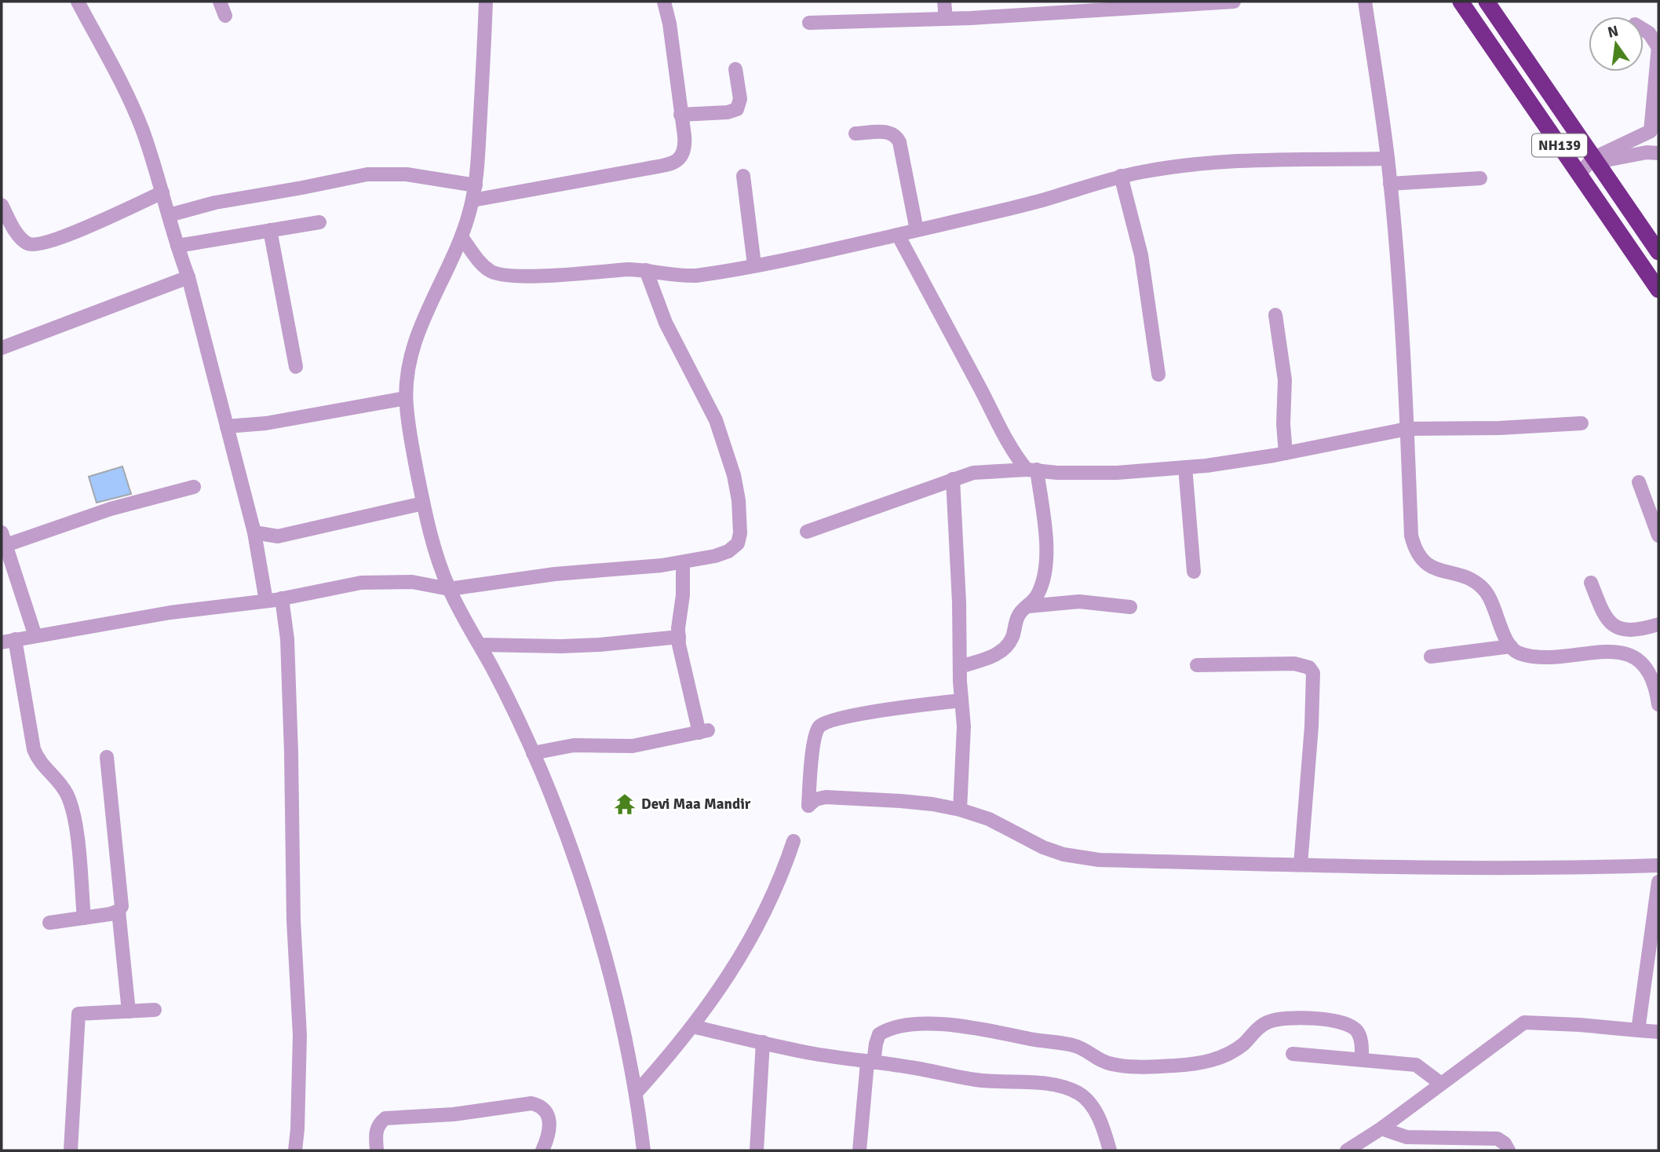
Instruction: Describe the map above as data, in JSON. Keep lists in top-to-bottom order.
{
  "streets": {
    "highway": ["NH139"]
  },
  "places": {
    "temple": ["Devi Maa Mandir"]
  },
  "north": "top"
}
